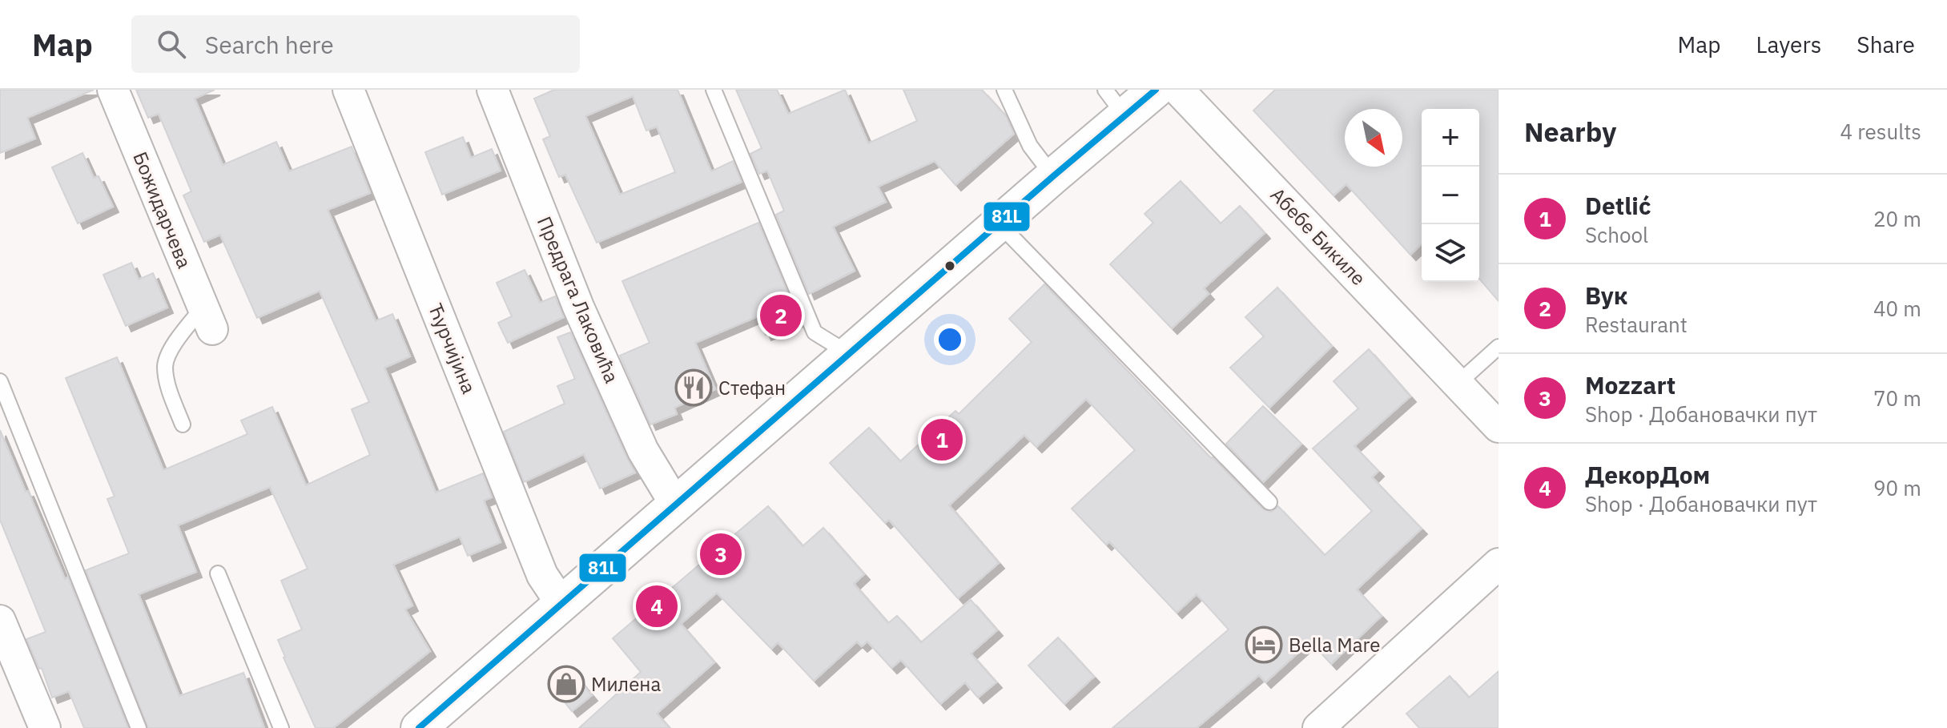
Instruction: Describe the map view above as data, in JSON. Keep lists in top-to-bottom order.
{
  "streets": {
    "street": [
      "Божидарчева",
      "Абебе Бикиле",
      "Предрага Лаковића",
      "Ћурчијина"
    ]
  },
  "places": {
    "restaurant": ["Стефан"],
    "hotel": ["Bella Mare"],
    "shop": ["Милена"]
  },
  "lines": ["transit line 81L"],
  "north": "bottom right",
  "page": {
    "header": "Map",
    "search": "Search here",
    "nav": ["Map", "Layers", "Share"],
    "heading": ["Nearby", "4 results"],
    "map_buttons": ["+", "−"],
    "list": [
      {
        "mark": "1",
        "name": "Detlić",
        "note": "School",
        "value": "20 m"
      },
      {
        "mark": "2",
        "name": "Вук",
        "note": "Restaurant",
        "value": "40 m"
      },
      {
        "mark": "3",
        "name": "Mozzart",
        "note": "Shop · Добановачки пут",
        "value": "70 m"
      },
      {
        "mark": "4",
        "name": "ДекорДом",
        "note": "Shop · Добановачки пут",
        "value": "90 m"
      }
    ],
    "pins": [
      "2",
      "1",
      "3",
      "4"
    ]
  }
}
